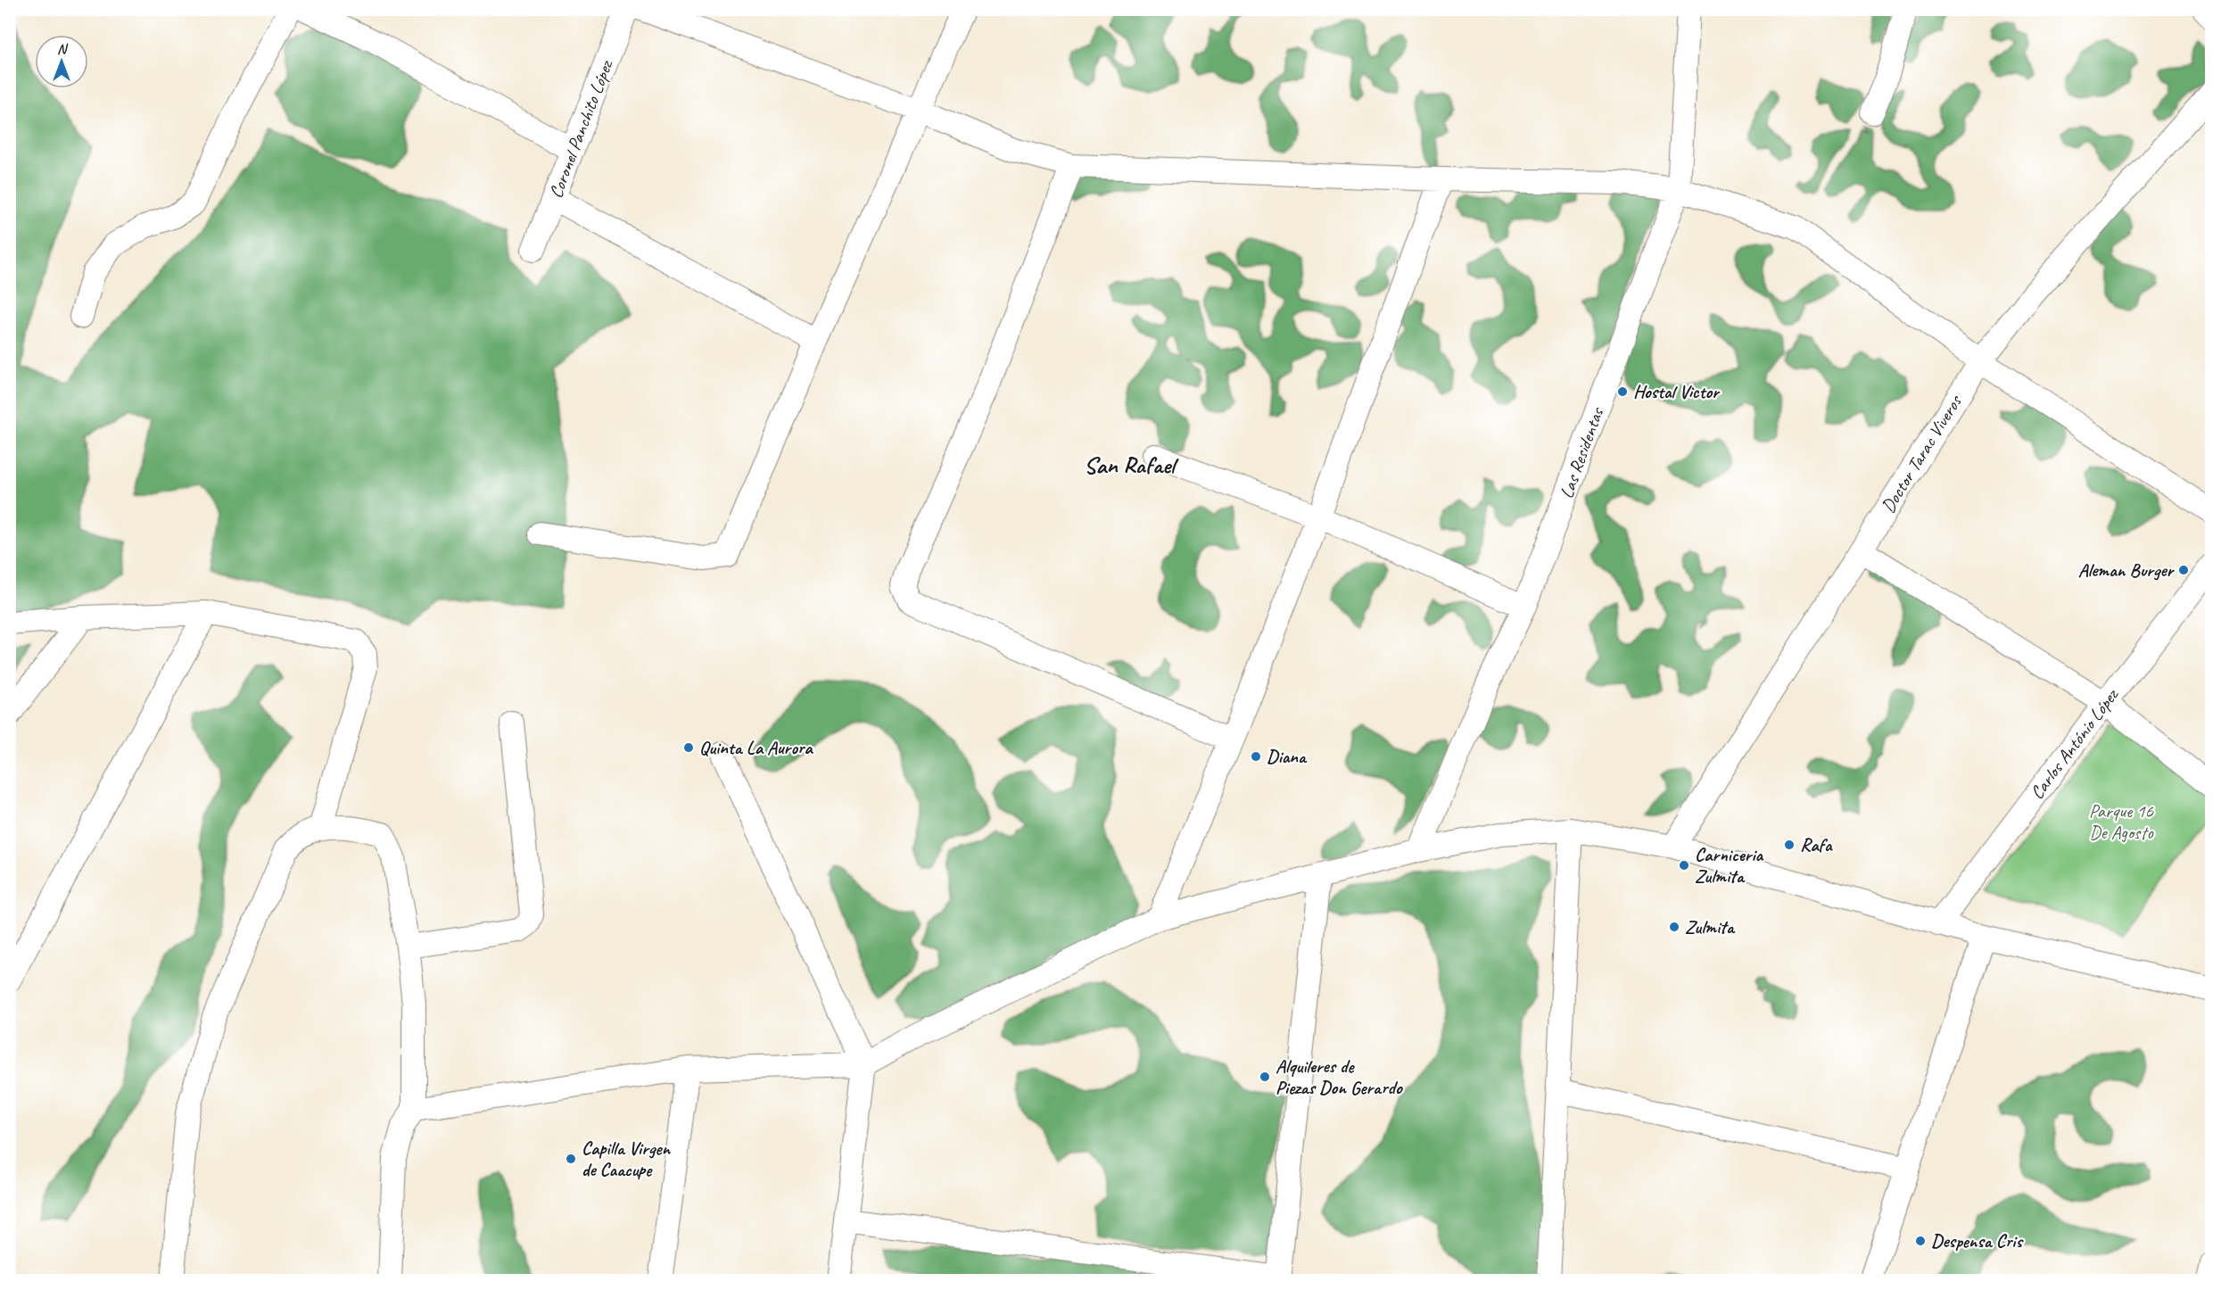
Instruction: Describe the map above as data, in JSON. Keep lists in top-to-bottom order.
{
  "streets": {
    "street": [
      "Coronel Panchito López",
      "Las Residentas",
      "Doctor Tarac Viveros",
      "Carlos António López"
    ]
  },
  "districts": ["San Rafael"],
  "parks": ["Parque 16 De Agosto"],
  "places": [
    "Hostal Victor",
    "Aleman Burger",
    "Quinta La Aurora",
    "Diana",
    "Rafa",
    "Carniceria Zulmita",
    "Zulmita",
    "Alquileres de Piezas Don Gerardo",
    "Capilla Virgen de Caacupe",
    "Despensa Cris"
  ],
  "north": "top"
}
